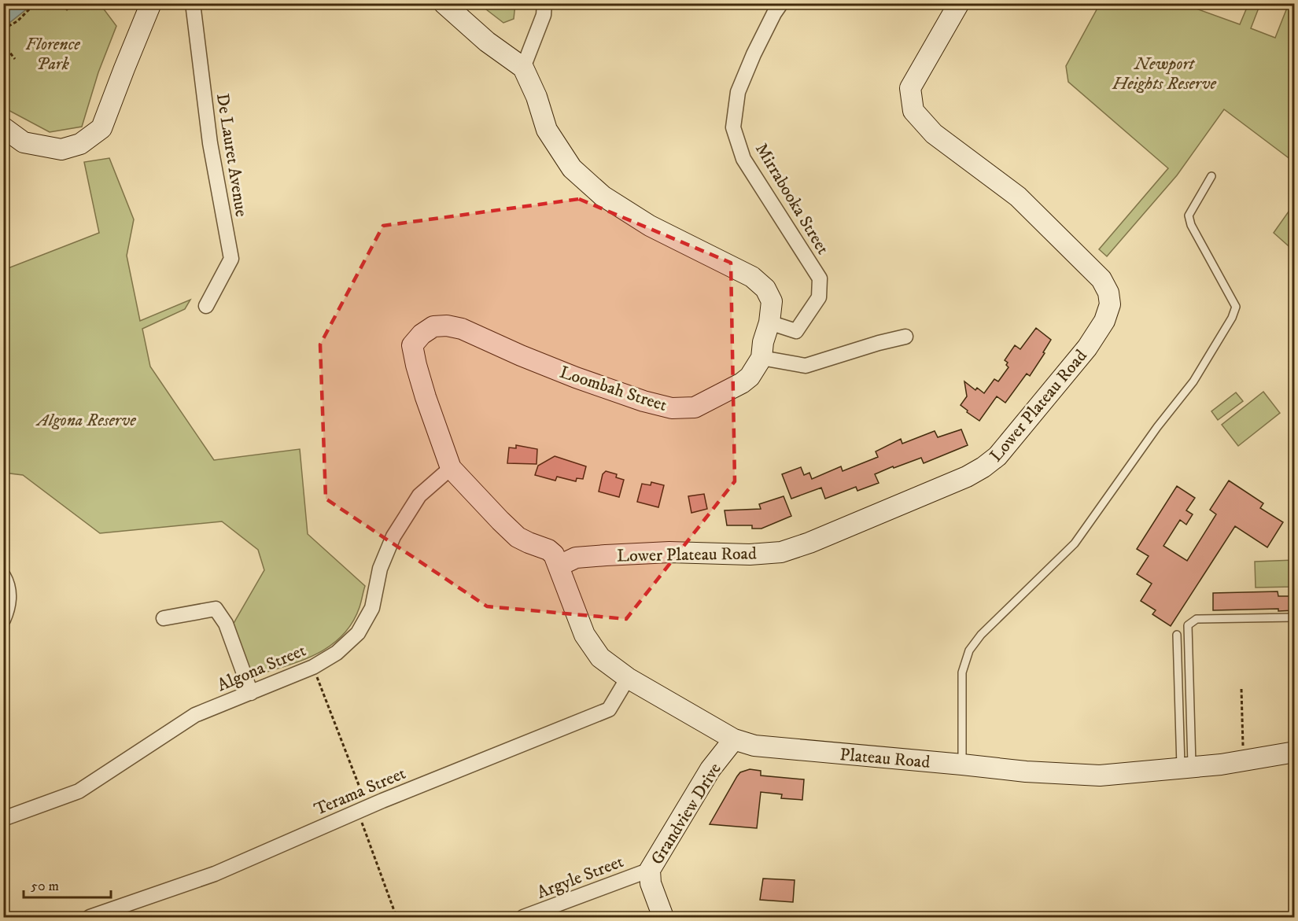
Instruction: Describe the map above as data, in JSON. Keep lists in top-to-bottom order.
{
  "streets": {
    "street": [
      "De Lauret Avenue",
      "Mirrabooka Street",
      "Loombah Street",
      "Lower Plateau Road",
      "Algona Street",
      "Plateau Road",
      "Terama Street",
      "Grandview Drive",
      "Argyle Street"
    ]
  },
  "crossings": [
    ["Mirrabooka Street", "Loombah Street"],
    ["Loombah Street", "Lower Plateau Road"],
    ["Loombah Street", "Algona Street"],
    ["Loombah Street", "Plateau Road"],
    ["Lower Plateau Road", "Plateau Road"],
    ["Plateau Road", "Terama Street"],
    ["Plateau Road", "Grandview Drive"],
    ["Grandview Drive", "Argyle Street"]
  ],
  "parks": ["Florence Park", "Newport Heights Reserve", "Algona Reserve"],
  "scale_bar": "50 m"
}
